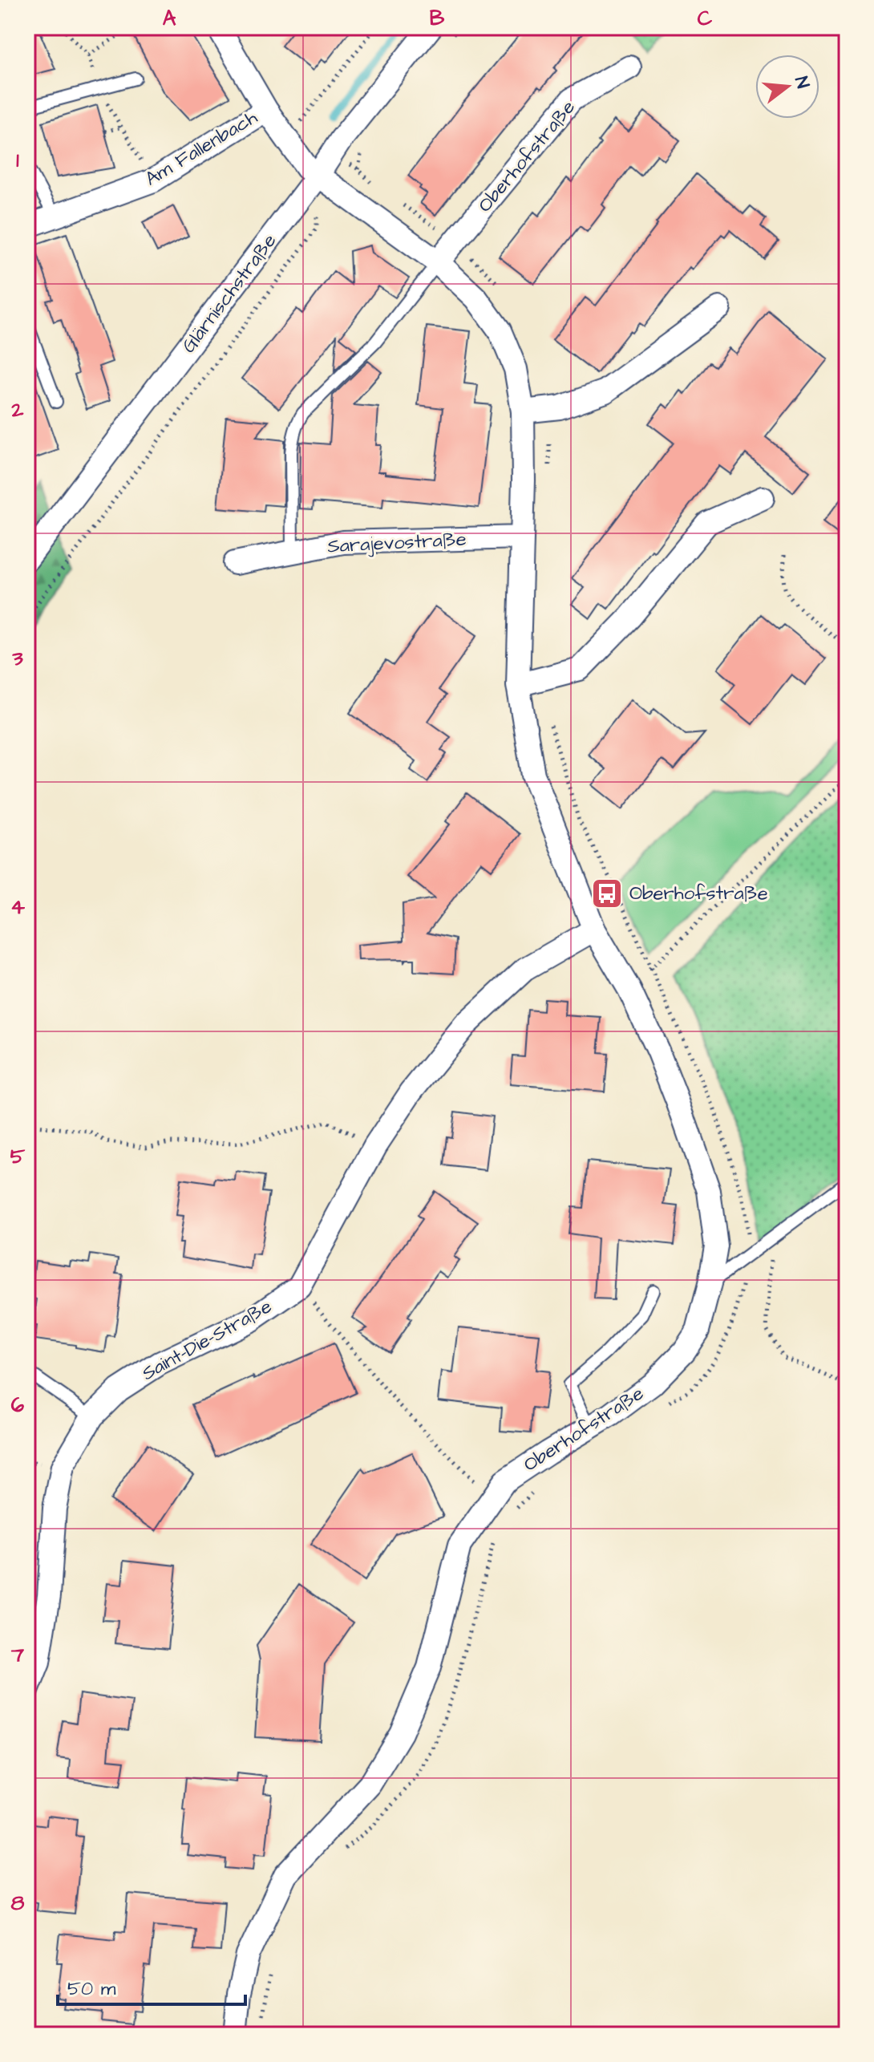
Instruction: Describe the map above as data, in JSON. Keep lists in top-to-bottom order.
{
  "streets": {
    "street": [
      "Am Fallenbach",
      "Oberhofstraße",
      "Glärnischstraße",
      "Sarajevostraße",
      "Saint-Die-Straße"
    ]
  },
  "crossings": [
    ["Am Fallenbach", "Oberhofstraße"],
    ["Oberhofstraße", "Glärnischstraße"],
    ["Oberhofstraße", "Sarajevostraße"],
    ["Oberhofstraße", "Saint-Die-Straße"]
  ],
  "places": {
    "bus stop": ["Oberhofstraße"]
  },
  "scale_bar": "50 m",
  "north": "right",
  "grid": {
    "columns": ["A", "B", "C"],
    "rows": [
      "1",
      "2",
      "3",
      "4",
      "5",
      "6",
      "7",
      "8"
    ]
  }
}
